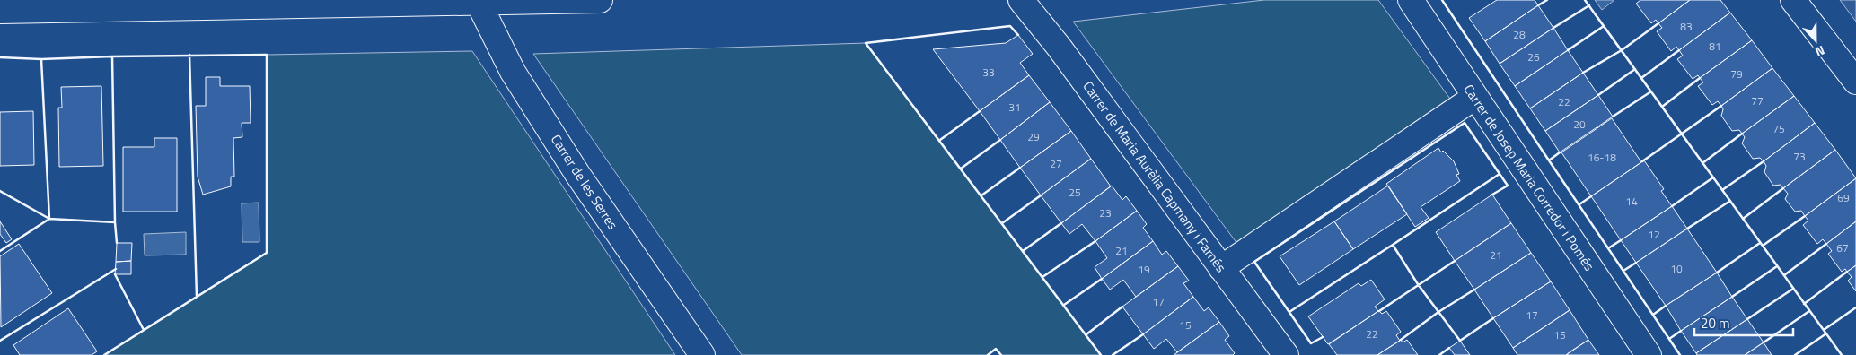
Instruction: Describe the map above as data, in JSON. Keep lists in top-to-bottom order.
{
  "streets": {
    "street": ["Carrer de Maria Aurèlia Capmany i Farnés", "Carrer de Josep Maria Corredor i Pomés", "Carrer de les Serres"]
  },
  "house_numbers": [
    "83",
    "28",
    "81",
    "26",
    "33",
    "79",
    "77",
    "22",
    "31",
    "20",
    "75",
    "29",
    "73",
    "16-18",
    "27",
    "25",
    "69",
    "14",
    "23",
    "12",
    "67",
    "21",
    "21",
    "10",
    "19",
    "17",
    "17",
    "15",
    "22",
    "15"
  ],
  "scale_bar": "20 m",
  "north": "bottom"
}
